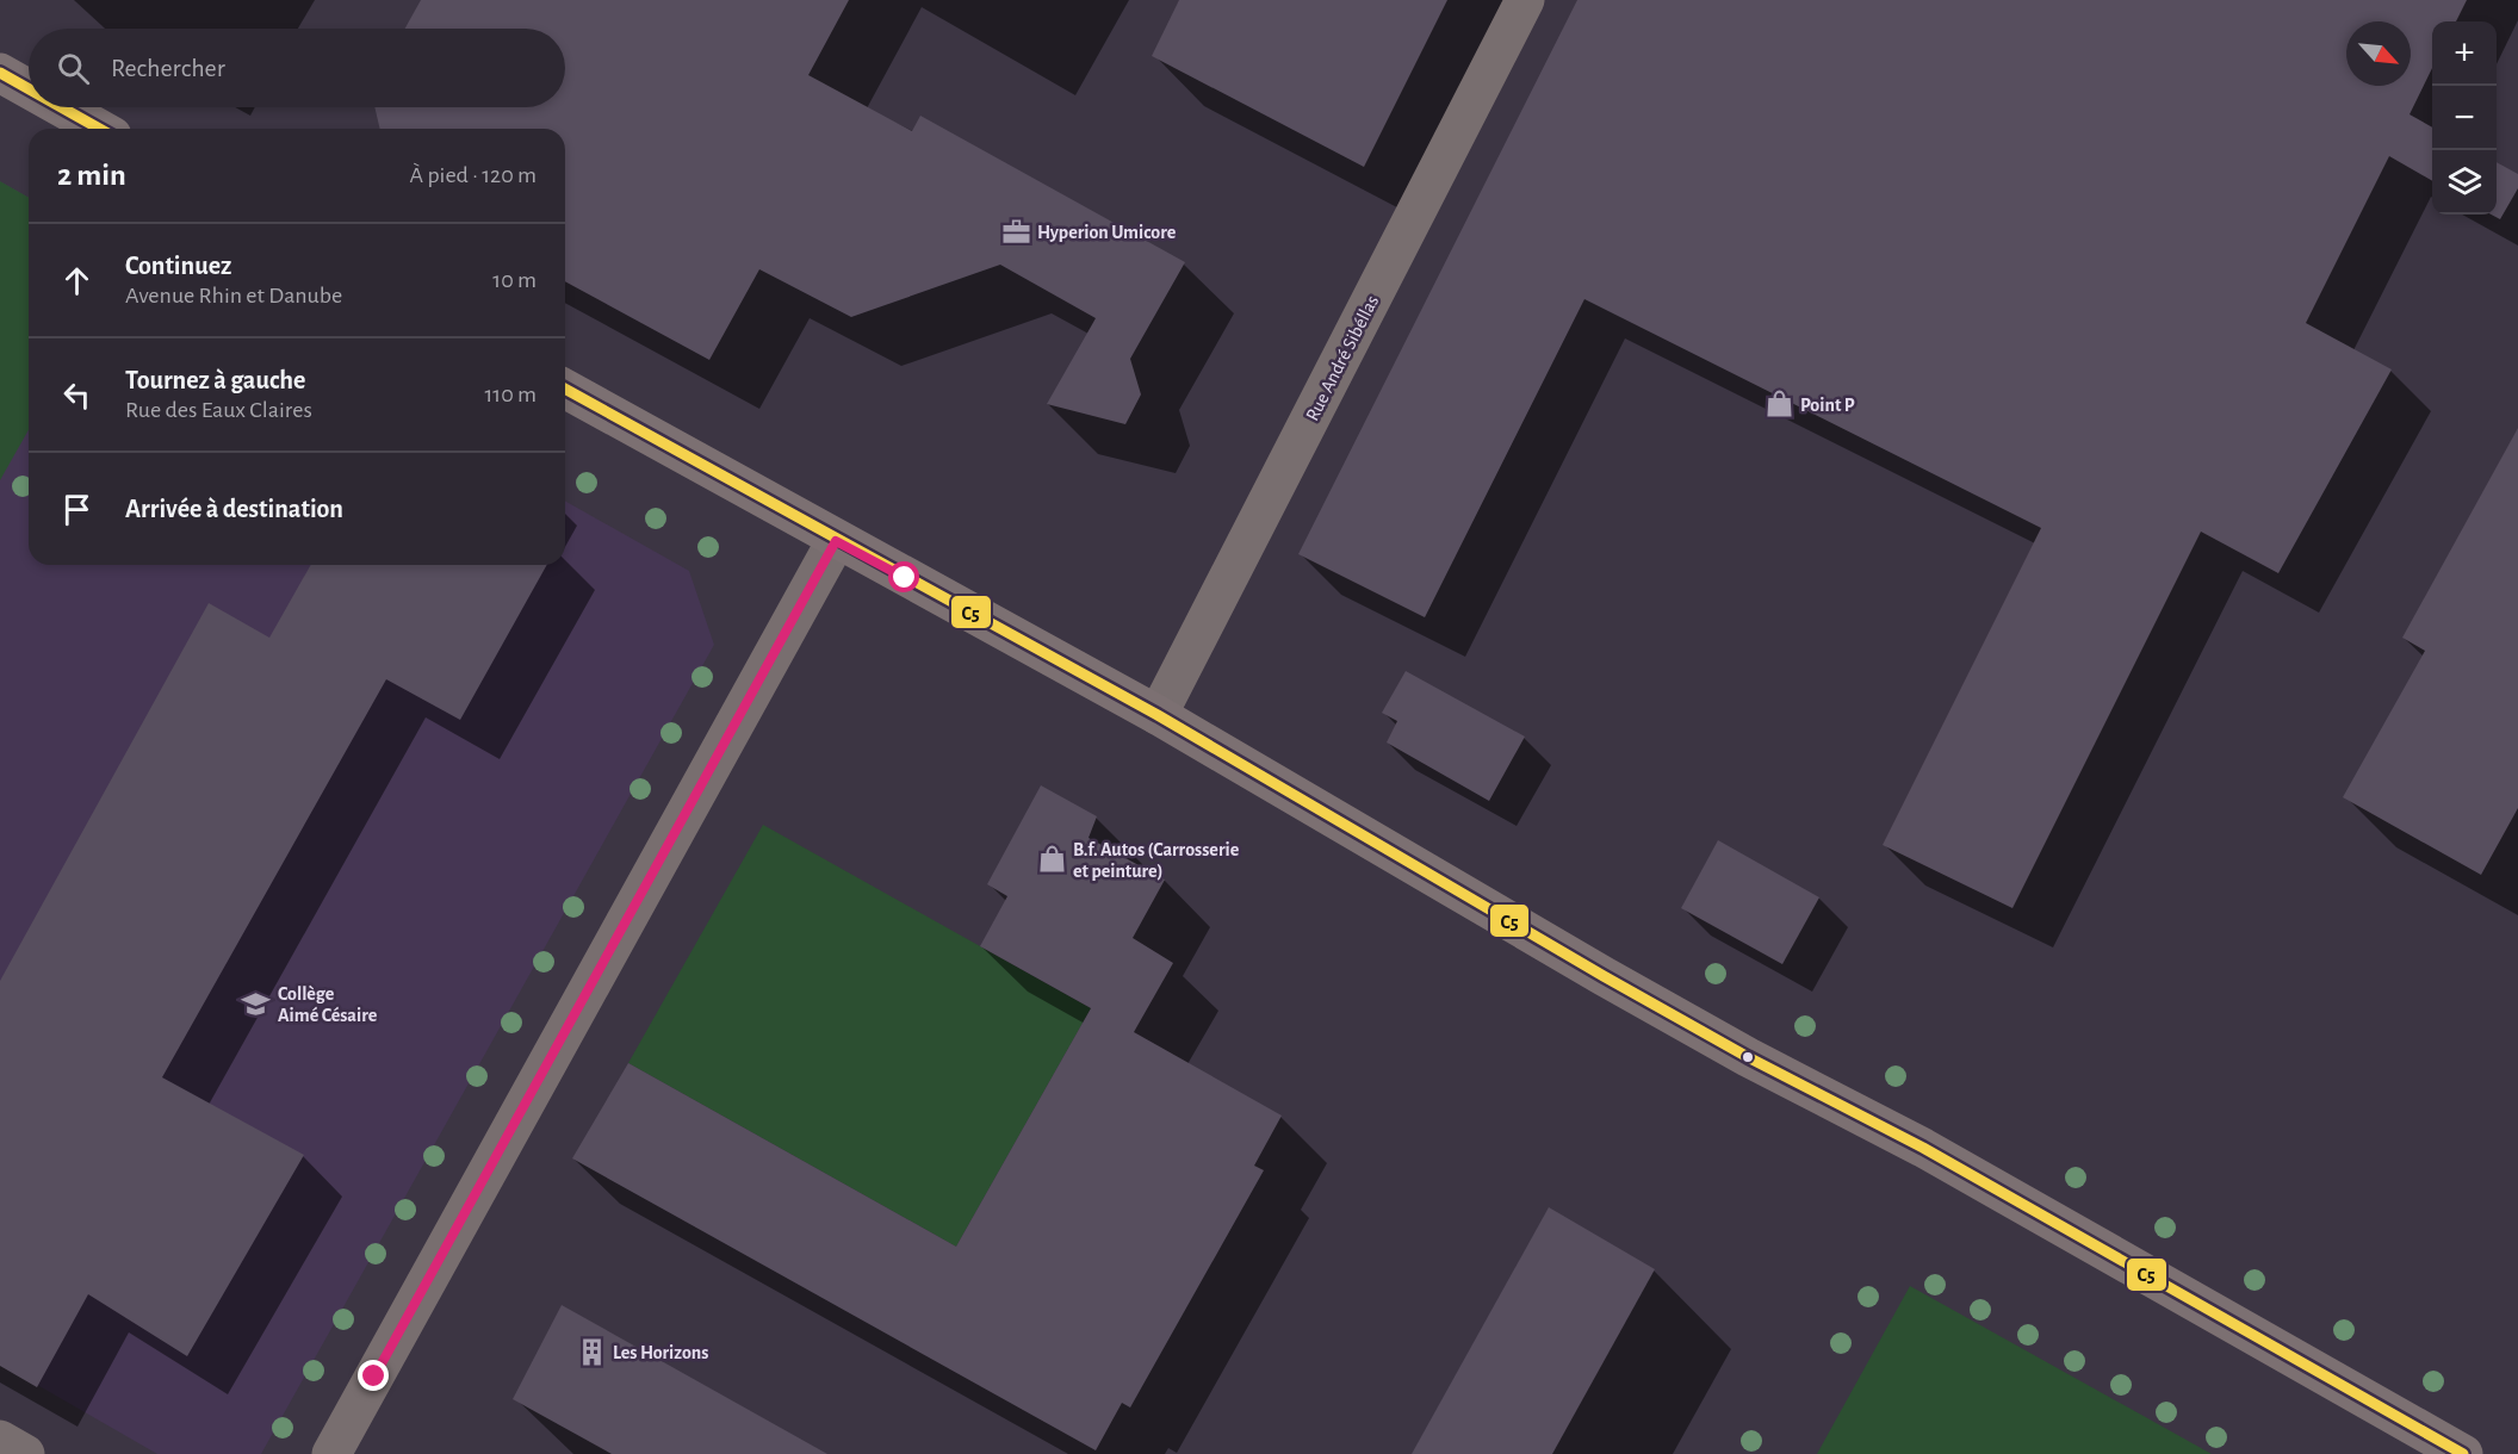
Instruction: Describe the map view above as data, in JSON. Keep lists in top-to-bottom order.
{
  "streets": {
    "street": ["Rue André Sibéllas"]
  },
  "places": {
    "office": ["Hyperion Umicore"],
    "shop": ["Point P", "B.f. Autos (Carrosserie et peinture)"],
    "school or university": ["Collège Aimé Césaire"],
    "building": ["Les Horizons"]
  },
  "lines": ["transit line C5"],
  "north": "bottom right",
  "page": {
    "map_buttons": ["+", "−"],
    "search": "Rechercher",
    "heading": ["2 min", "À pied · 120 m"],
    "list": [
      ["Continuez", "Avenue Rhin et Danube", "10 m"],
      ["Tournez à gauche", "Rue des Eaux Claires", "110 m"],
      "Arrivée à destination"
    ]
  }
}
